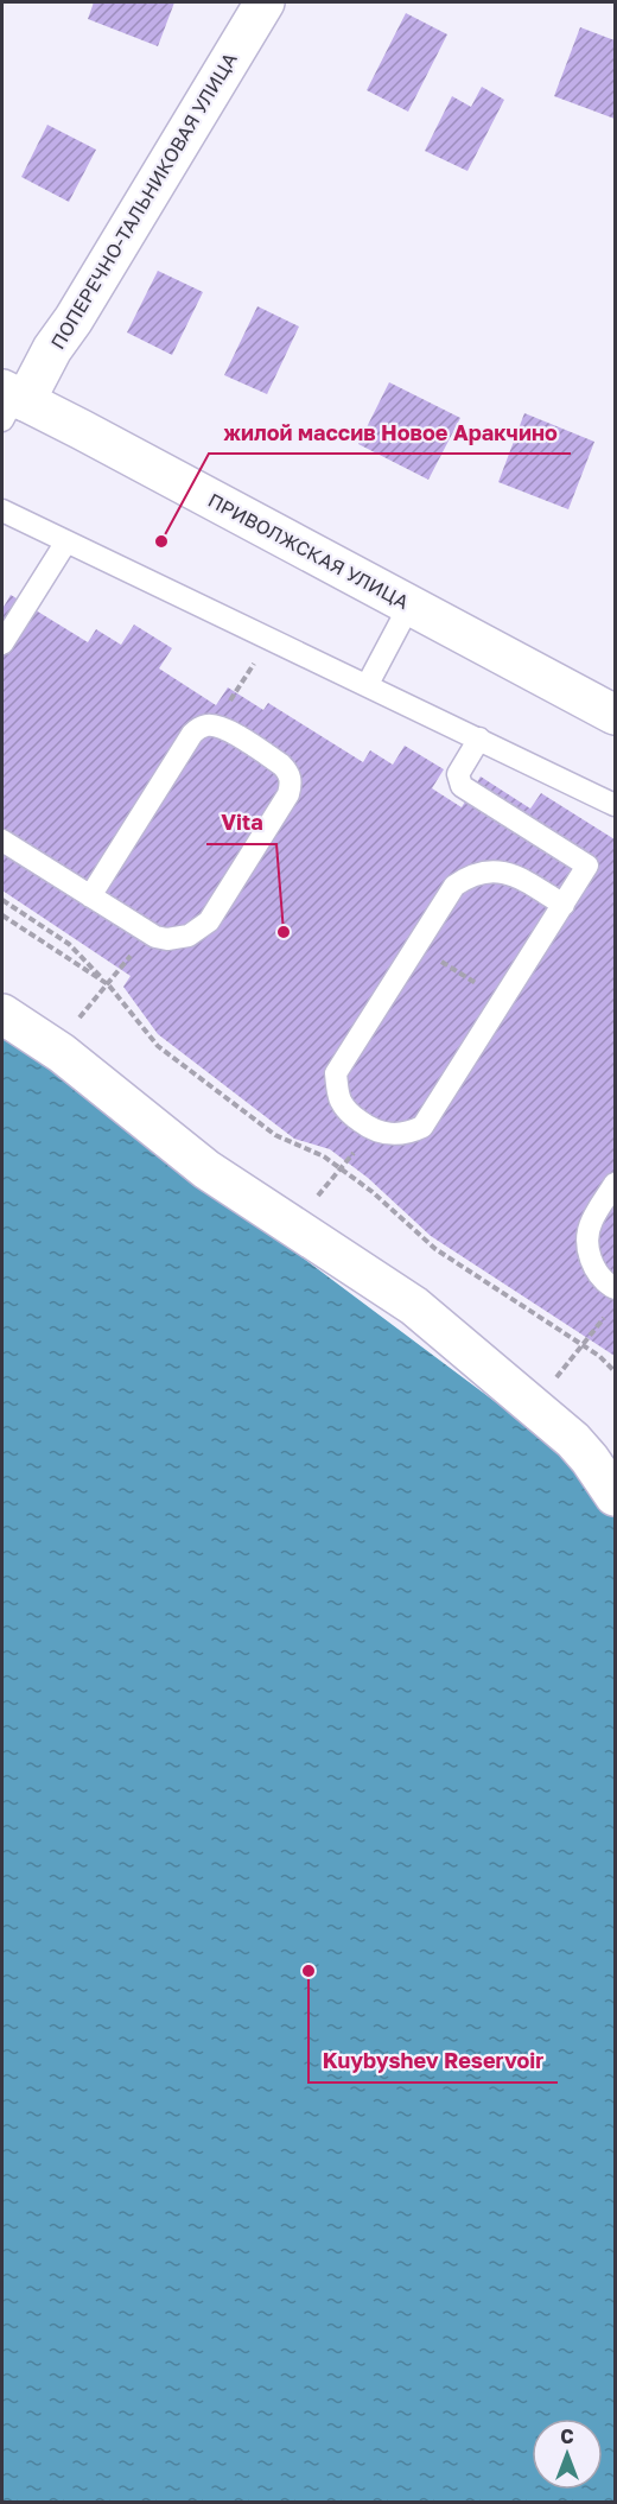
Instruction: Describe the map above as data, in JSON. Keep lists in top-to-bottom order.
{
  "streets": {
    "street": ["ПОПЕРЕЧНО-ТАЛЬНИКОВАЯ УЛИЦА", "ПРИВОЛЖСКАЯ УЛИЦА"]
  },
  "crossings": [
    ["ПОПЕРЕЧНО-ТАЛЬНИКОВАЯ УЛИЦА", "ПРИВОЛЖСКАЯ УЛИЦА"]
  ],
  "places": ["жилой массив Новое Аракчино", "Vita", "Kuybyshev Reservoir"],
  "north": "top"
}
